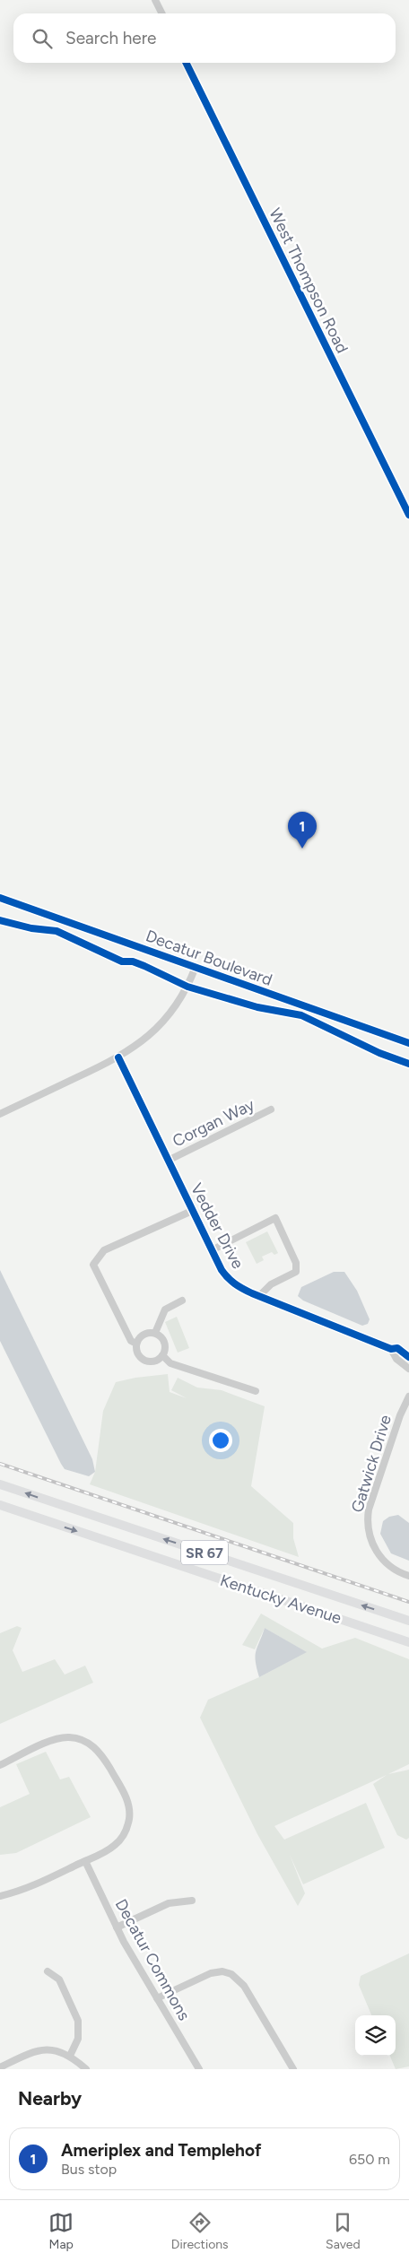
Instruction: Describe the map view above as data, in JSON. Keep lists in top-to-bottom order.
{
  "streets": {
    "main road": ["SR 67", "Kentucky Avenue"],
    "street": [
      "West Thompson Road",
      "Decatur Boulevard",
      "Corgan Way",
      "Vedder Drive",
      "Gatwick Drive",
      "Decatur Commons"
    ]
  },
  "crossings": [
    ["Corgan Way", "Vedder Drive"]
  ],
  "page": {
    "search": "Search here",
    "pins": "1",
    "heading": "Nearby",
    "list": [
      {
        "mark": "1",
        "name": "Ameriplex and Templehof",
        "note": "Bus stop",
        "value": "650 m"
      }
    ],
    "nav": ["Map", "Directions", "Saved"]
  }
}
